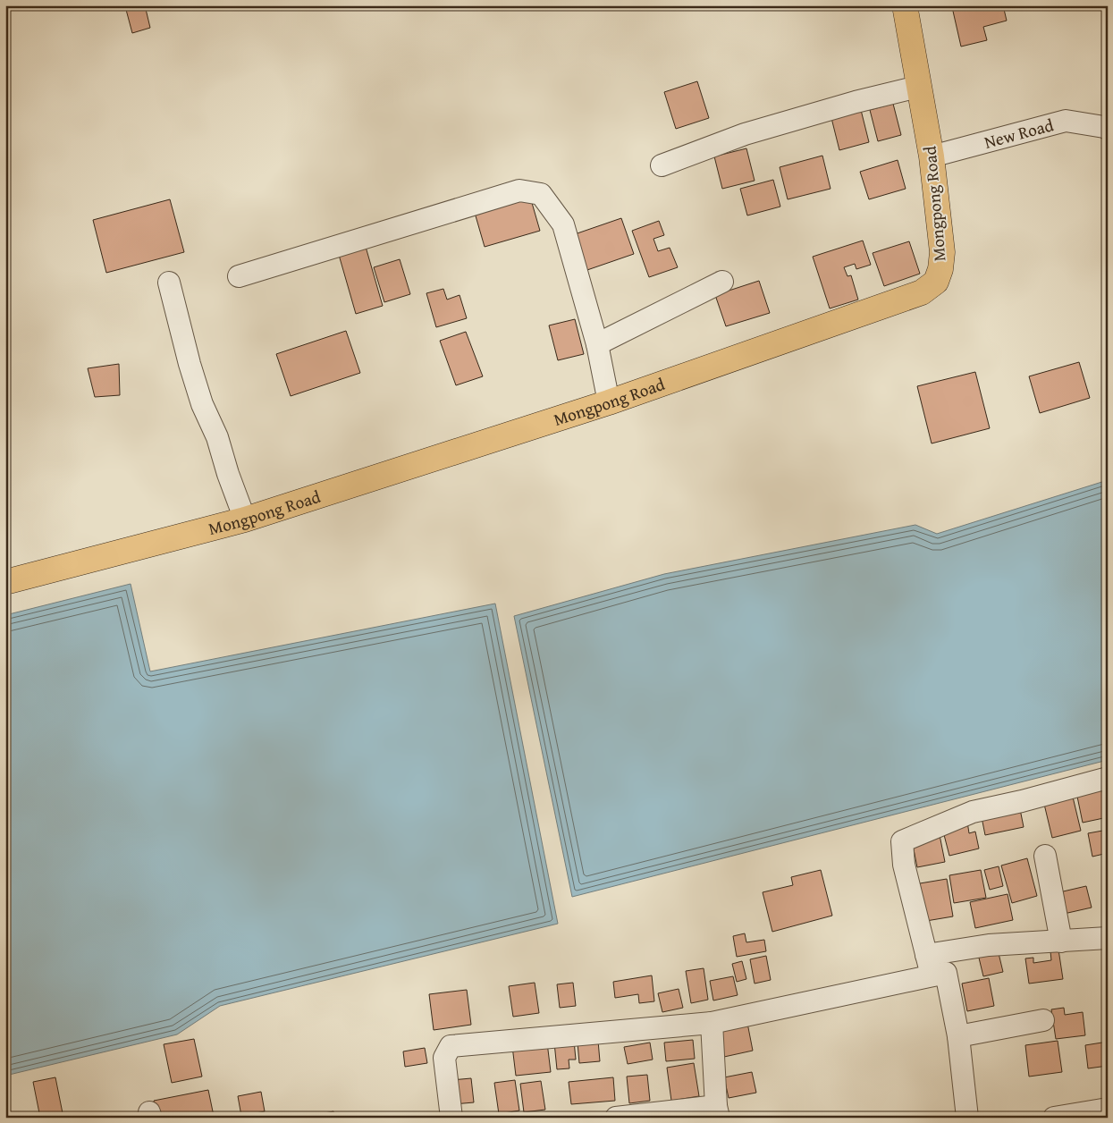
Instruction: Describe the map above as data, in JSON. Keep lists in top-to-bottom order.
{
  "streets": {
    "main road": ["Mongpong Road"],
    "street": ["New Road"]
  },
  "crossings": [
    ["New Road", "Mongpong Road"]
  ]
}
